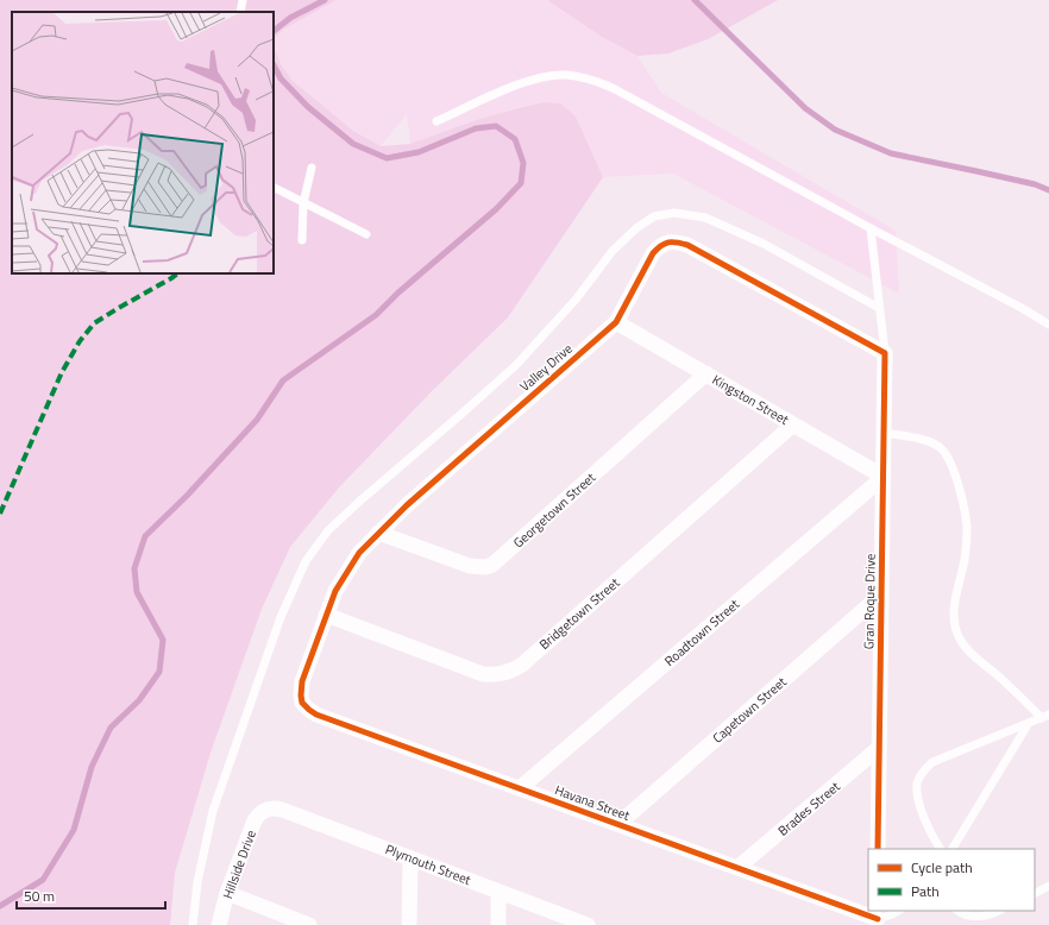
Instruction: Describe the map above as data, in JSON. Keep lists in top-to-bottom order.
{
  "streets": {
    "street": [
      "Valley Drive",
      "Kingston Street",
      "Georgetown Street",
      "Gran Roque Drive",
      "Bridgetown Street",
      "Roadtown Street",
      "Capetown Street",
      "Havana Street",
      "Brades Street",
      "Hillside Drive",
      "Plymouth Street"
    ]
  },
  "crossings": [
    ["Valley Drive", "Kingston Street"],
    ["Valley Drive", "Georgetown Street"],
    ["Valley Drive", "Gran Roque Drive"],
    ["Valley Drive", "Bridgetown Street"],
    ["Valley Drive", "Havana Street"],
    ["Kingston Street", "Georgetown Street"],
    ["Kingston Street", "Gran Roque Drive"],
    ["Kingston Street", "Bridgetown Street"],
    ["Kingston Street", "Roadtown Street"],
    ["Gran Roque Drive", "Roadtown Street"],
    ["Gran Roque Drive", "Capetown Street"],
    ["Gran Roque Drive", "Brades Street"],
    ["Roadtown Street", "Havana Street"],
    ["Capetown Street", "Havana Street"],
    ["Havana Street", "Brades Street"],
    ["Hillside Drive", "Plymouth Street"]
  ],
  "legend": ["Cycle path", "Path"],
  "scale_bar": "50 m"
}
